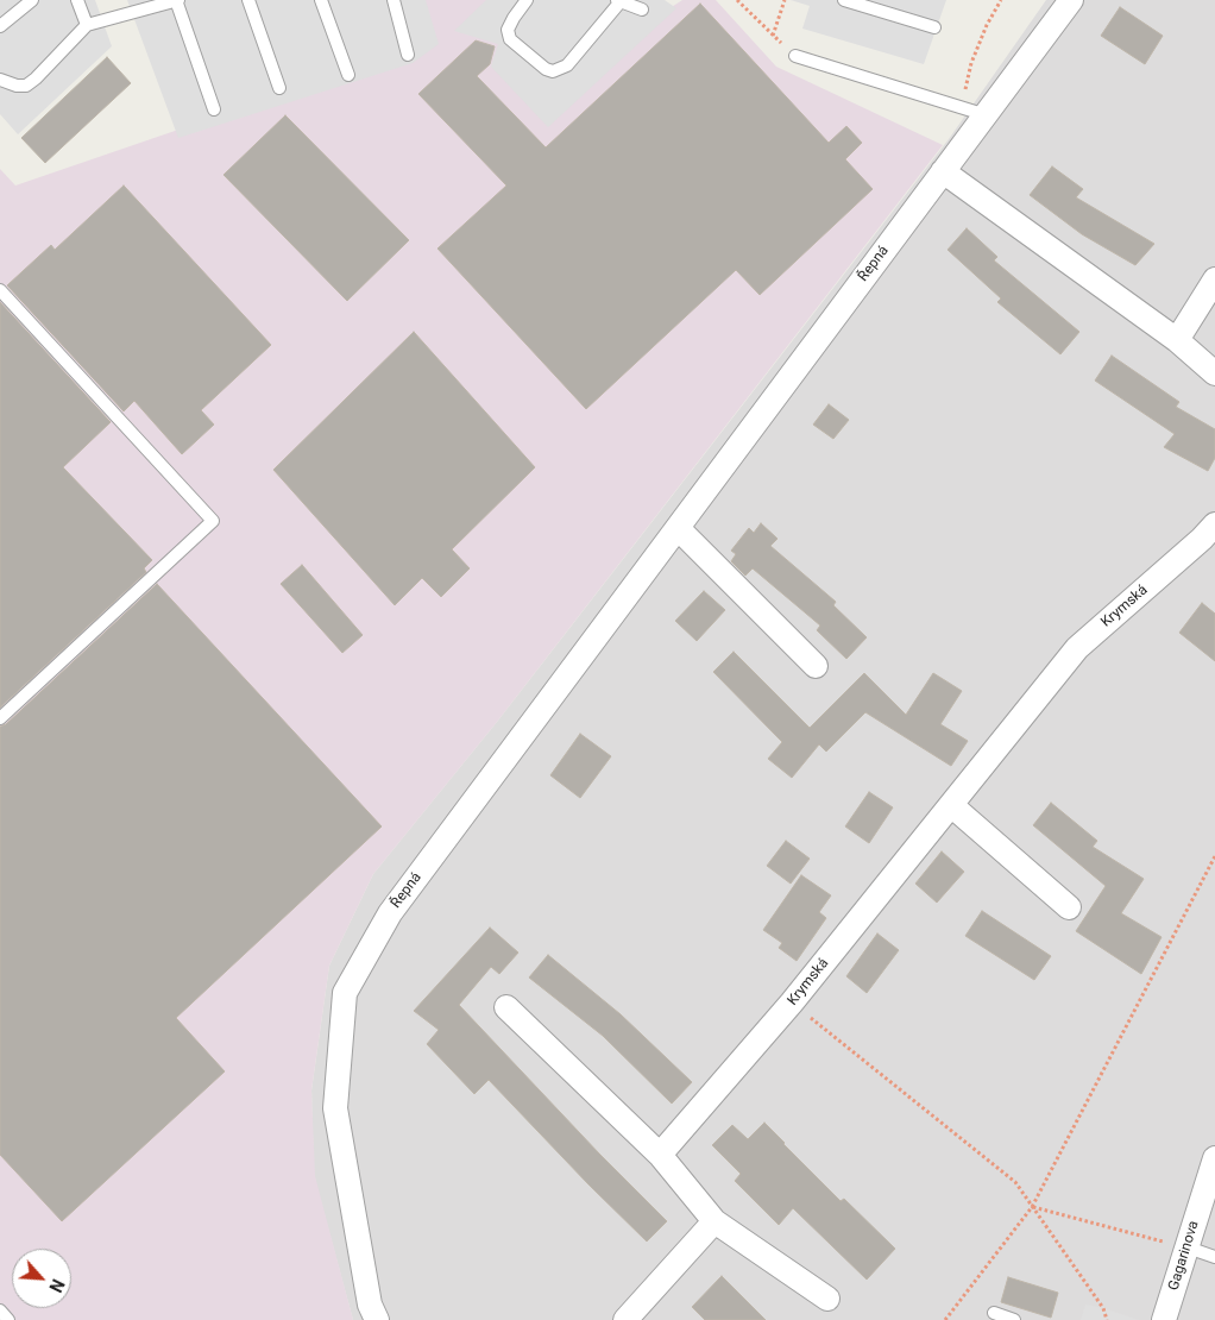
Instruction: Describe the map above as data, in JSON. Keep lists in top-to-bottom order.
{
  "streets": {
    "street": ["Řepná", "Krymská", "Gagarinova"]
  },
  "north": "bottom right"
}
